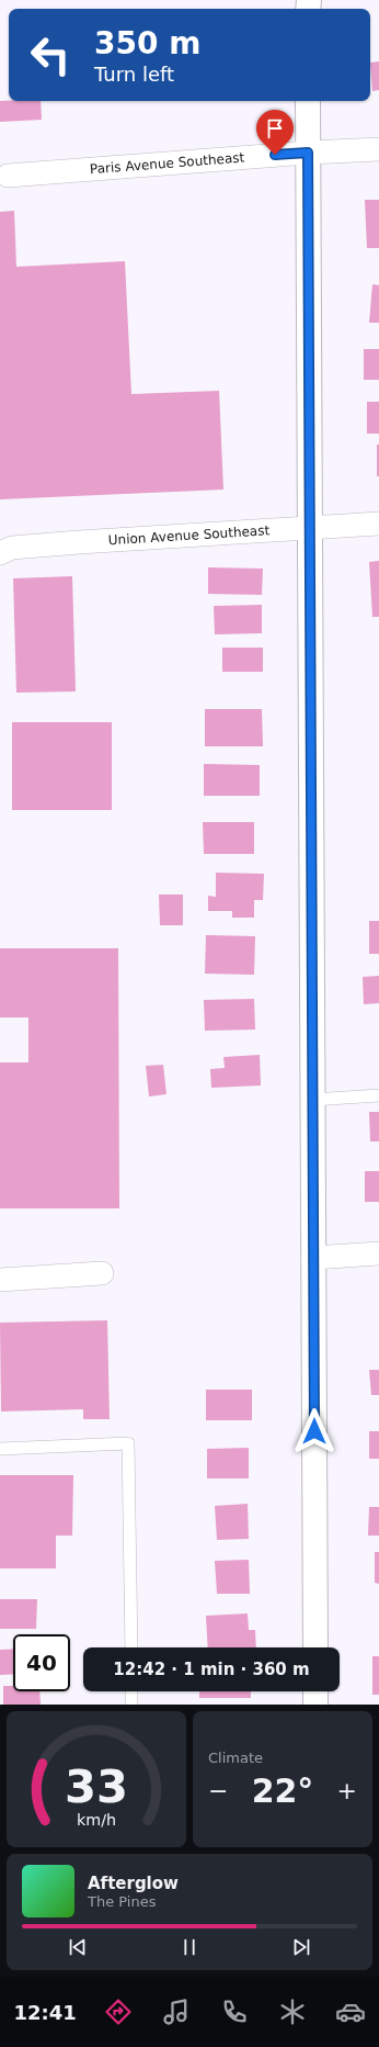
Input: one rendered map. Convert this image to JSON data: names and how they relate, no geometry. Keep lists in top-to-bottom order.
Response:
{
  "streets": {
    "street": ["Paris Avenue Southeast", "Union Avenue Southeast"]
  },
  "page": {
    "turn": ["350 m", "Turn left"],
    "limit": "40",
    "trip": "12:42 · 1 min · 360 m",
    "tile": "Climate",
    "heat": ["−", "22°", "+"],
    "song": ["Afterglow", "The Pines"],
    "tabs": "12:41",
    "gauge": ["33", "km/h"]
  }
}
